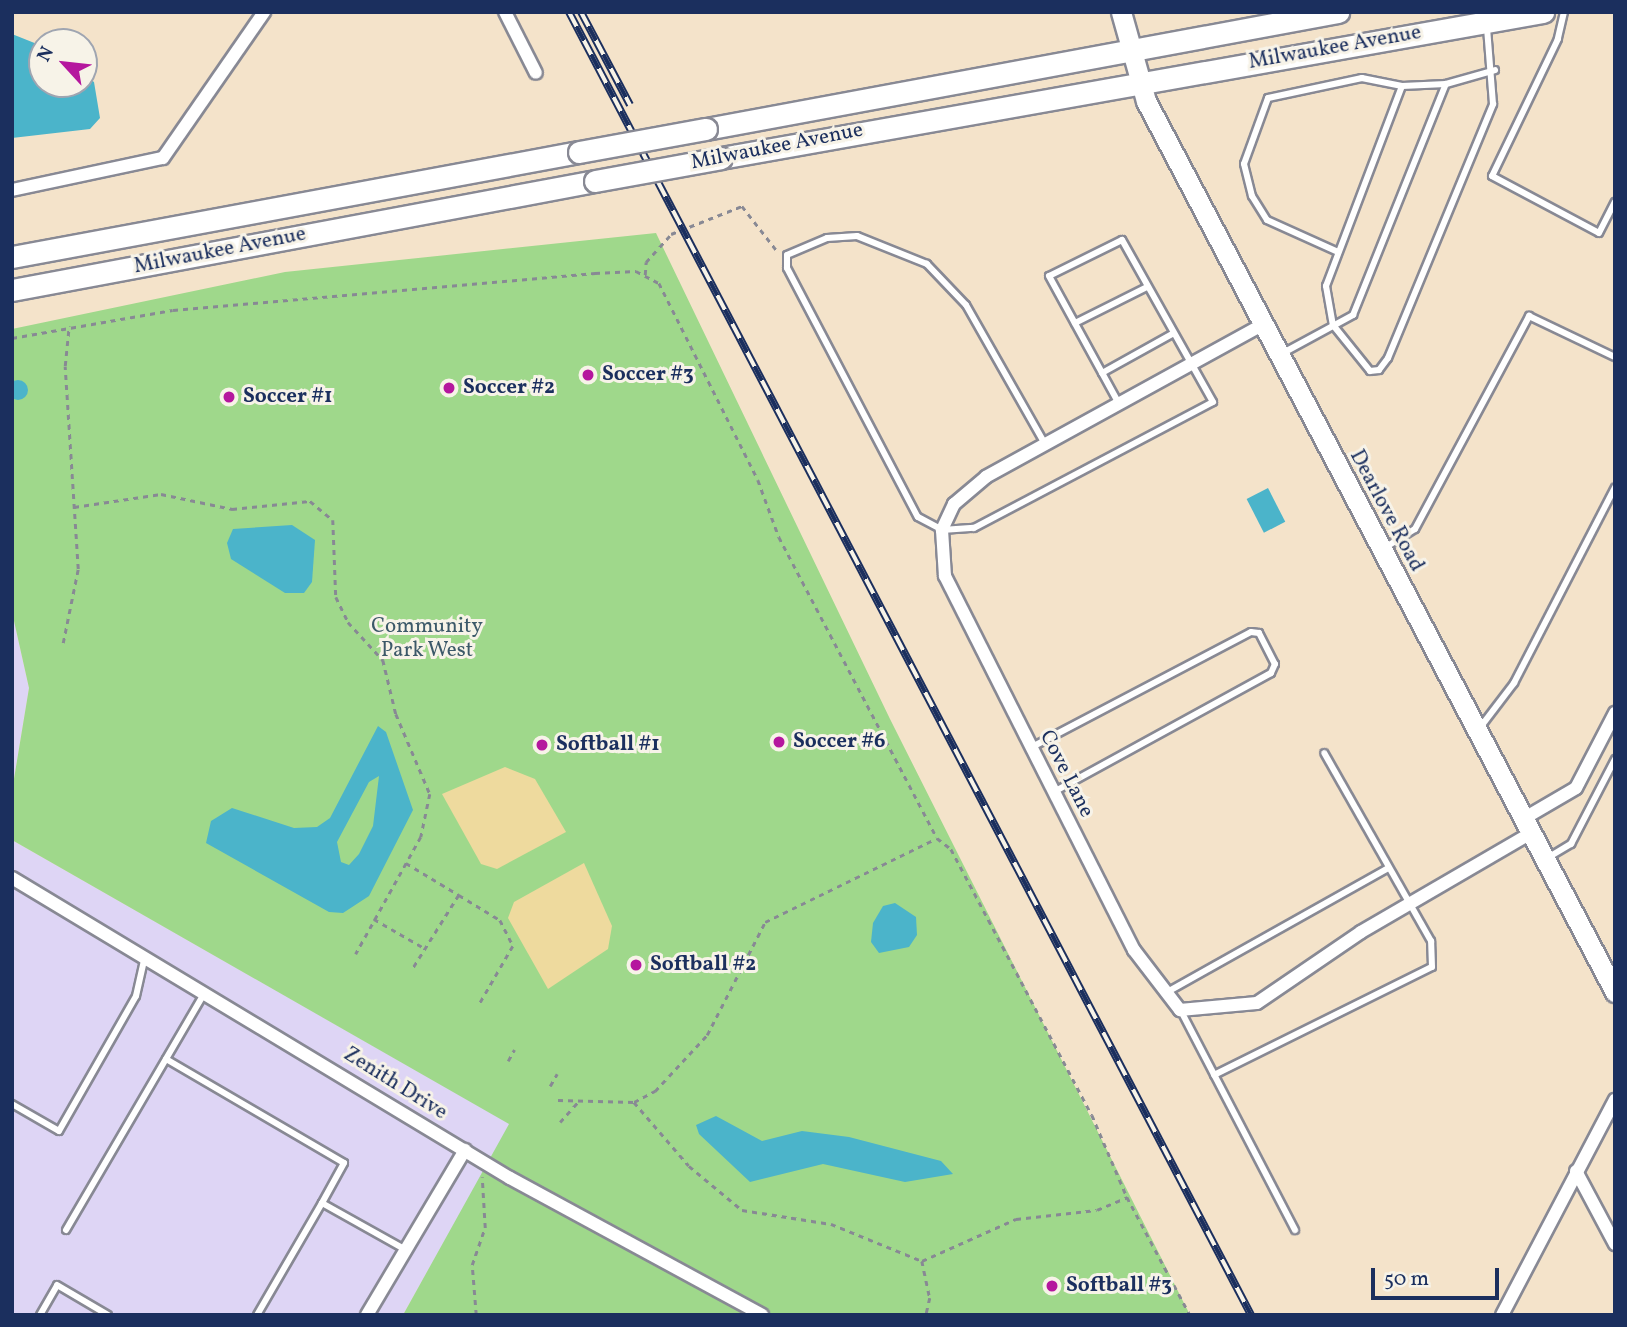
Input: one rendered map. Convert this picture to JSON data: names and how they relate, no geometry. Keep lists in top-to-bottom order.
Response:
{
  "streets": {
    "main road": ["Milwaukee Avenue", "Dearlove Road"],
    "street": ["Cove Lane", "Zenith Drive"]
  },
  "crossings": [
    ["Milwaukee Avenue", "Dearlove Road"]
  ],
  "parks": ["Community Park West"],
  "places": [
    "Soccer #3",
    "Soccer #2",
    "Soccer #1",
    "Soccer #6",
    "Softball #1",
    "Softball #2",
    "Softball #3"
  ],
  "scale_bar": "50 m",
  "north": "top left"
}
